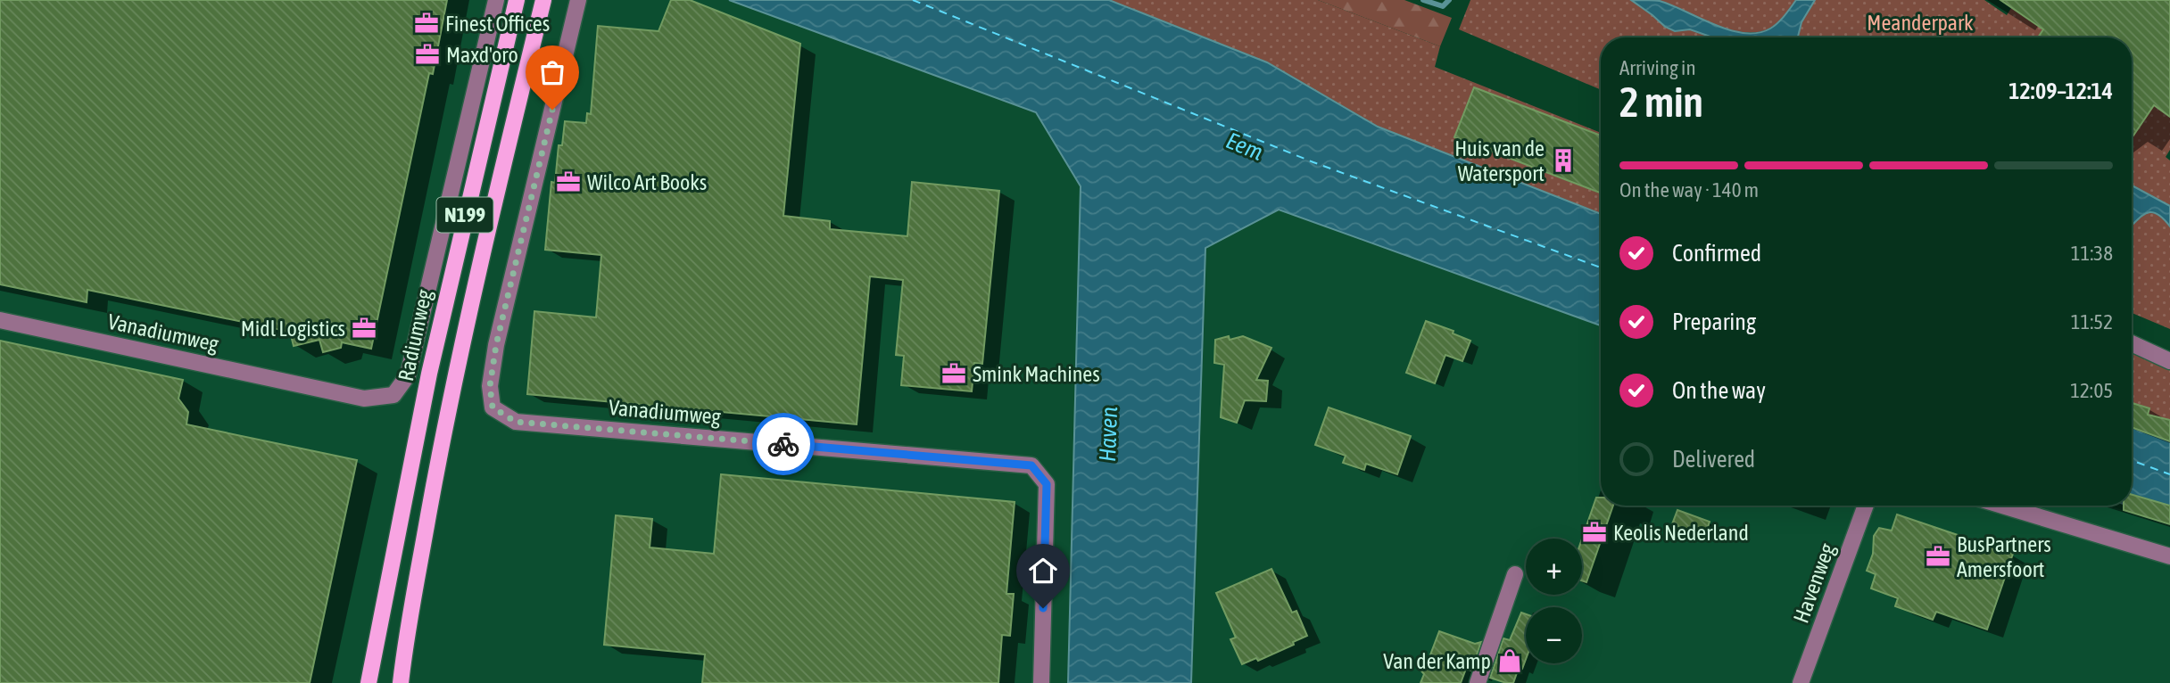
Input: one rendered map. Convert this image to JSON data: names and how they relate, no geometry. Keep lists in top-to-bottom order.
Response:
{
  "streets": {
    "main road": ["N199", "Radiumweg"],
    "street": ["Vanadiumweg", "Havenweg"]
  },
  "water": ["Eem", "Haven"],
  "parks": ["Meanderpark"],
  "places": {
    "office": [
      "Finest Offices",
      "Maxd'oro",
      "Wilco Art Books",
      "Midl Logistics",
      "Smink Machines",
      "Keolis Nederland",
      "BusPartners Amersfoort"
    ],
    "building": ["Huis van de Watersport"],
    "shop": ["Van der Kamp"]
  },
  "page": {
    "heading": ["2 min", "Arriving in", "12:09–12:14"],
    "bar": "On the way · 140 m",
    "list": [
      ["Confirmed", "11:38"],
      ["Preparing", "11:52"],
      ["On the way", "12:05"],
      "Delivered"
    ],
    "map_buttons": ["+", "−"]
  }
}
